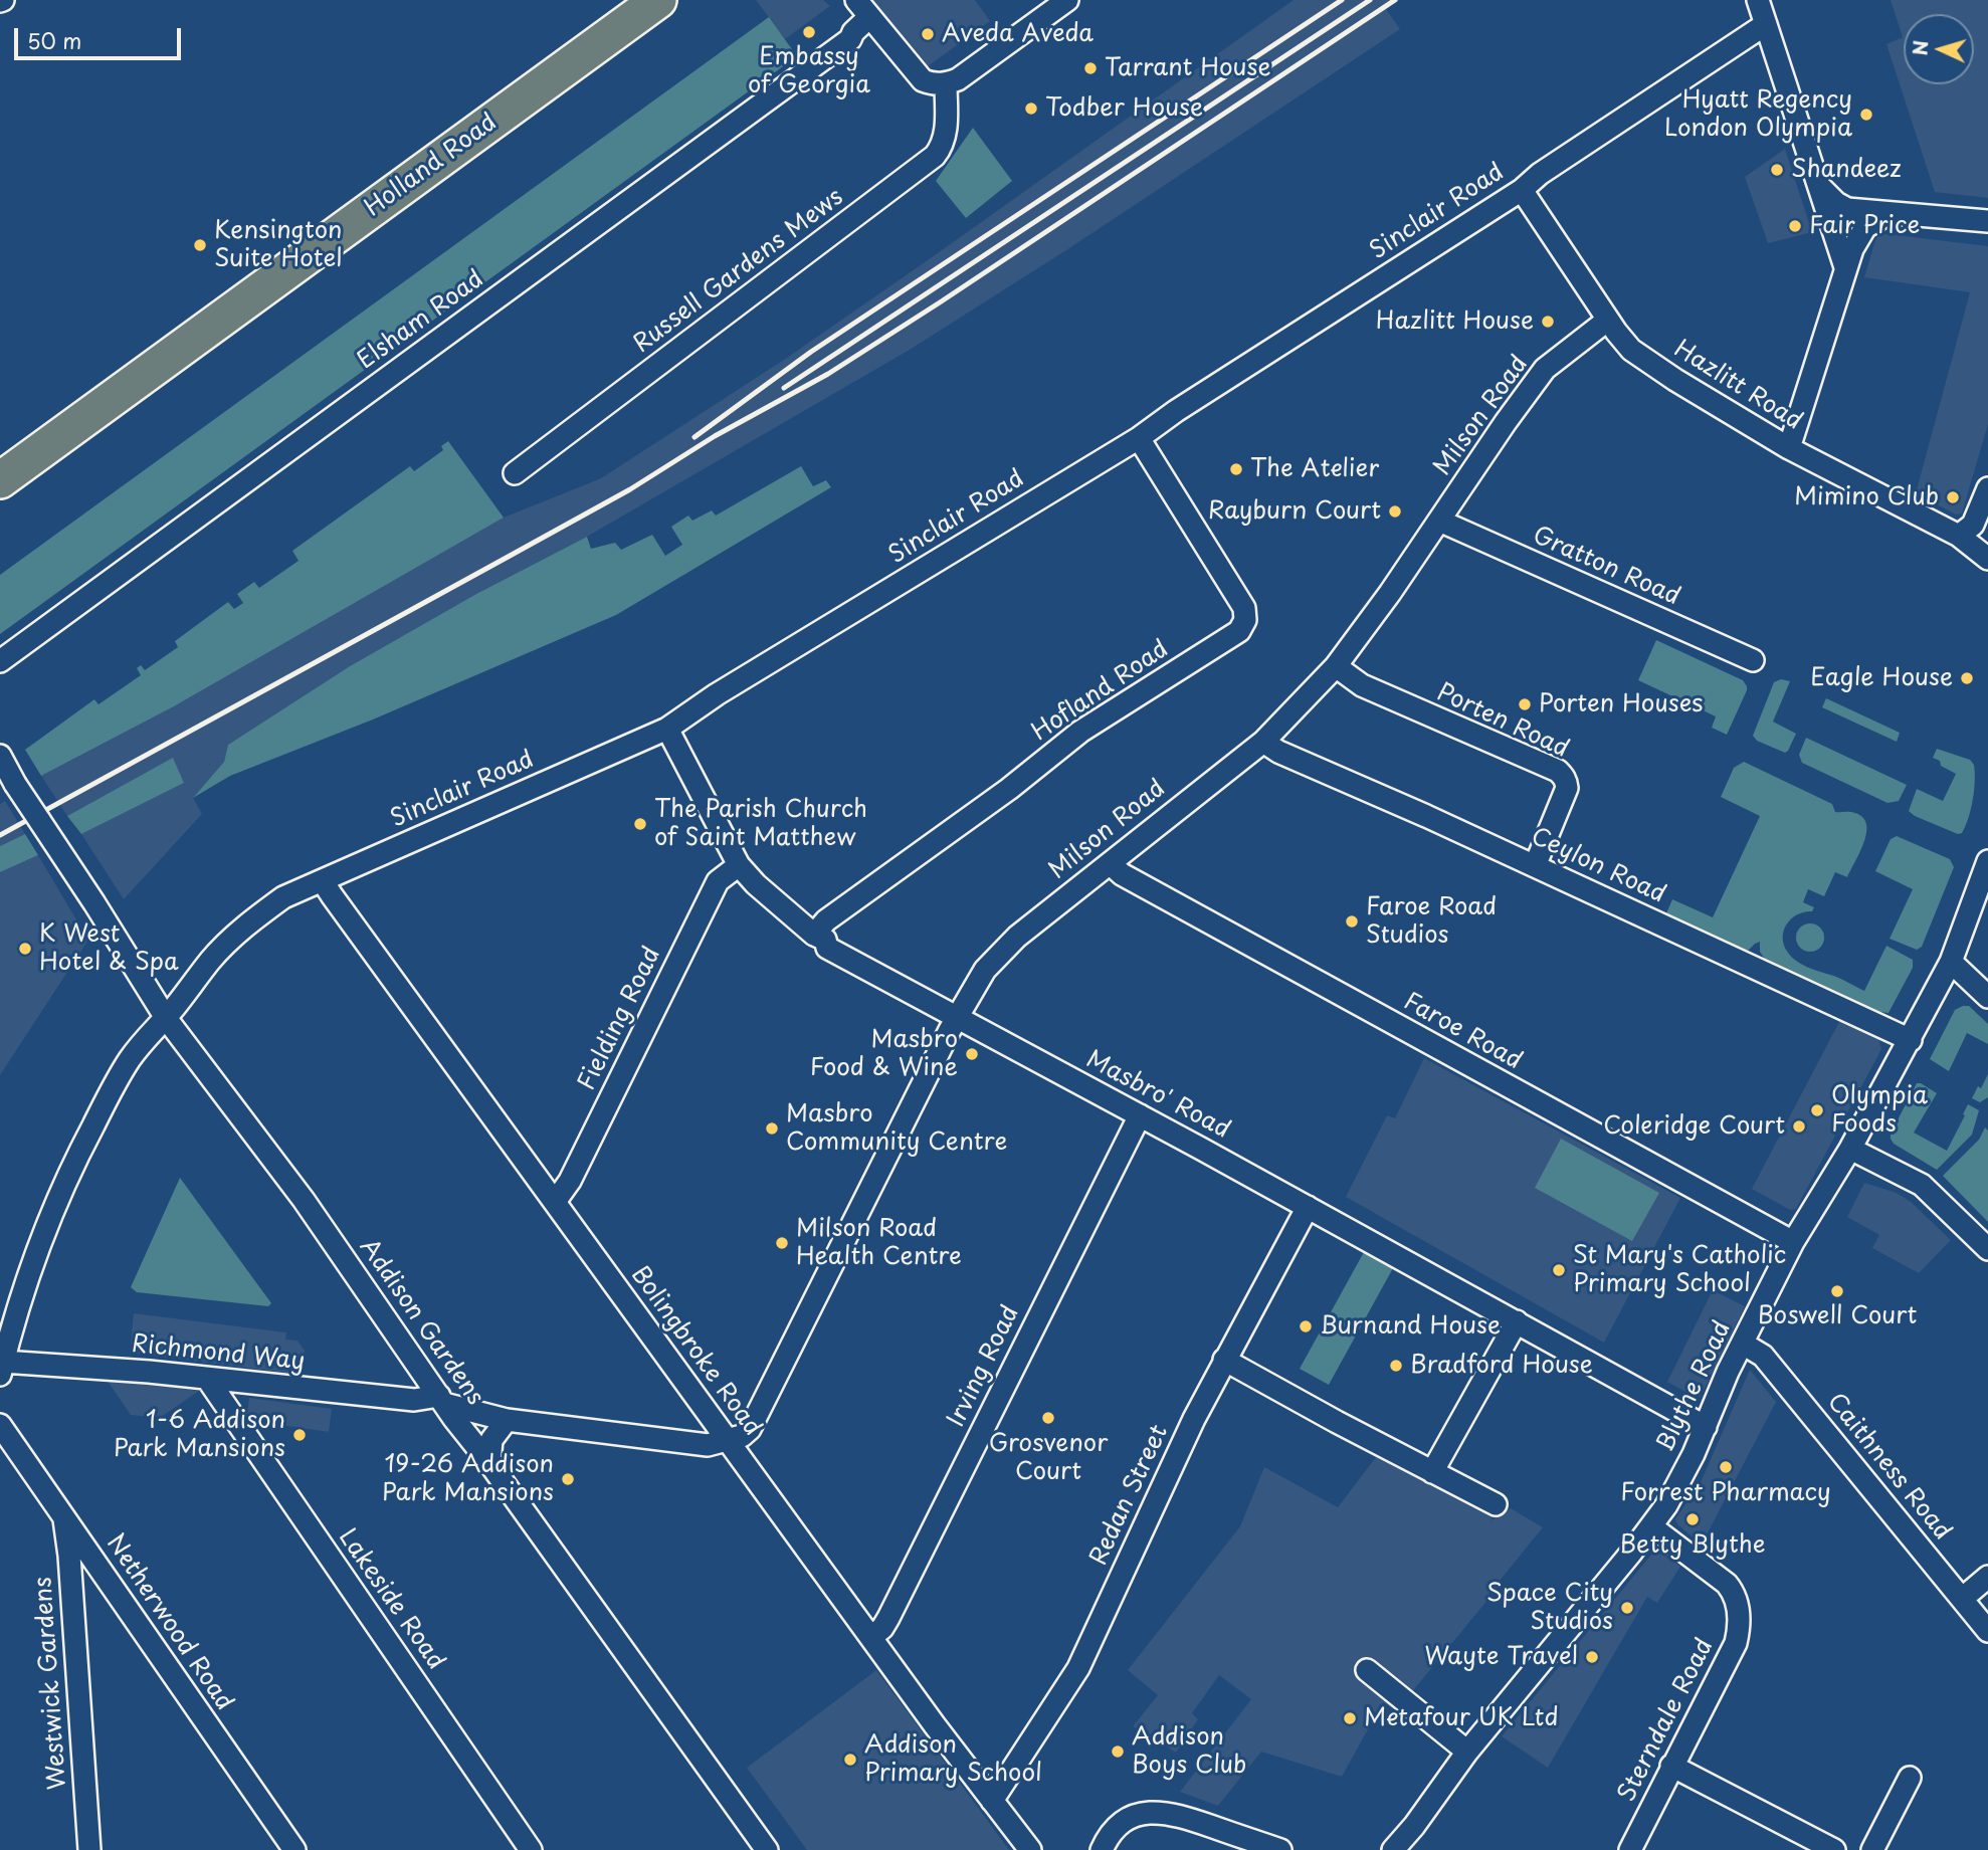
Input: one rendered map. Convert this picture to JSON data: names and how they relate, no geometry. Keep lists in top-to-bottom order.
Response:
{
  "streets": {
    "highway": ["Holland Road"],
    "street": [
      "Sinclair Road",
      "Russell Gardens Mews",
      "Elsham Road",
      "Hazlitt Road",
      "Milson Road",
      "Gratton Road",
      "Hofland Road",
      "Porten Road",
      "Ceylon Road",
      "Fielding Road",
      "Faroe Road",
      "Masbro' Road",
      "Addison Gardens",
      "Bolingbroke Road",
      "Richmond Way",
      "Irving Road",
      "Blythe Road",
      "Caithness Road",
      "Redan Street",
      "Lakeside Road",
      "Netherwood Road",
      "Westwick Gardens",
      "Sterndale Road"
    ]
  },
  "crossings": [
    ["Sinclair Road", "Hazlitt Road"],
    ["Sinclair Road", "Hofland Road"],
    ["Sinclair Road", "Masbro' Road"],
    ["Sinclair Road", "Addison Gardens"],
    ["Sinclair Road", "Bolingbroke Road"],
    ["Sinclair Road", "Richmond Way"],
    ["Hazlitt Road", "Milson Road"],
    ["Milson Road", "Gratton Road"],
    ["Milson Road", "Porten Road"],
    ["Milson Road", "Ceylon Road"],
    ["Milson Road", "Faroe Road"],
    ["Milson Road", "Masbro' Road"],
    ["Milson Road", "Bolingbroke Road"],
    ["Milson Road", "Richmond Way"],
    ["Hofland Road", "Masbro' Road"],
    ["Porten Road", "Ceylon Road"],
    ["Ceylon Road", "Blythe Road"],
    ["Fielding Road", "Masbro' Road"],
    ["Fielding Road", "Bolingbroke Road"],
    ["Faroe Road", "Blythe Road"],
    ["Masbro' Road", "Irving Road"],
    ["Masbro' Road", "Blythe Road"],
    ["Masbro' Road", "Redan Street"],
    ["Addison Gardens", "Richmond Way"],
    ["Bolingbroke Road", "Richmond Way"],
    ["Bolingbroke Road", "Irving Road"],
    ["Bolingbroke Road", "Redan Street"],
    ["Richmond Way", "Lakeside Road"],
    ["Blythe Road", "Caithness Road"],
    ["Blythe Road", "Sterndale Road"],
    ["Netherwood Road", "Westwick Gardens"]
  ],
  "places": [
    "Embassy of Georgia",
    "Aveda Aveda",
    "Tarrant House",
    "Todber House",
    "Hyatt Regency London Olympia",
    "Shandeez",
    "Fair Price",
    "Kensington Suite Hotel",
    "Hazlitt House",
    "The Atelier",
    "Mimino Club",
    "Rayburn Court",
    "Eagle House",
    "Porten Houses",
    "The Parish Church of Saint Matthew",
    "Faroe Road Studios",
    "K West Hotel & Spa",
    "Masbro Food & Wine",
    "Olympia Foods",
    "Coleridge Court",
    "Masbro Community Centre",
    "Milson Road Health Centre",
    "St Mary's Catholic Primary School",
    "Boswell Court",
    "Burnand House",
    "Bradford House",
    "Grosvenor Court",
    "1-6 Addison Park Mansions",
    "Forrest Pharmacy",
    "19-26 Addison Park Mansions",
    "Betty Blythe",
    "Space City Studios",
    "Wayte Travel",
    "Metafour UK Ltd",
    "Addison Boys Club",
    "Addison Primary School"
  ],
  "scale_bar": "50 m",
  "north": "left"
}
